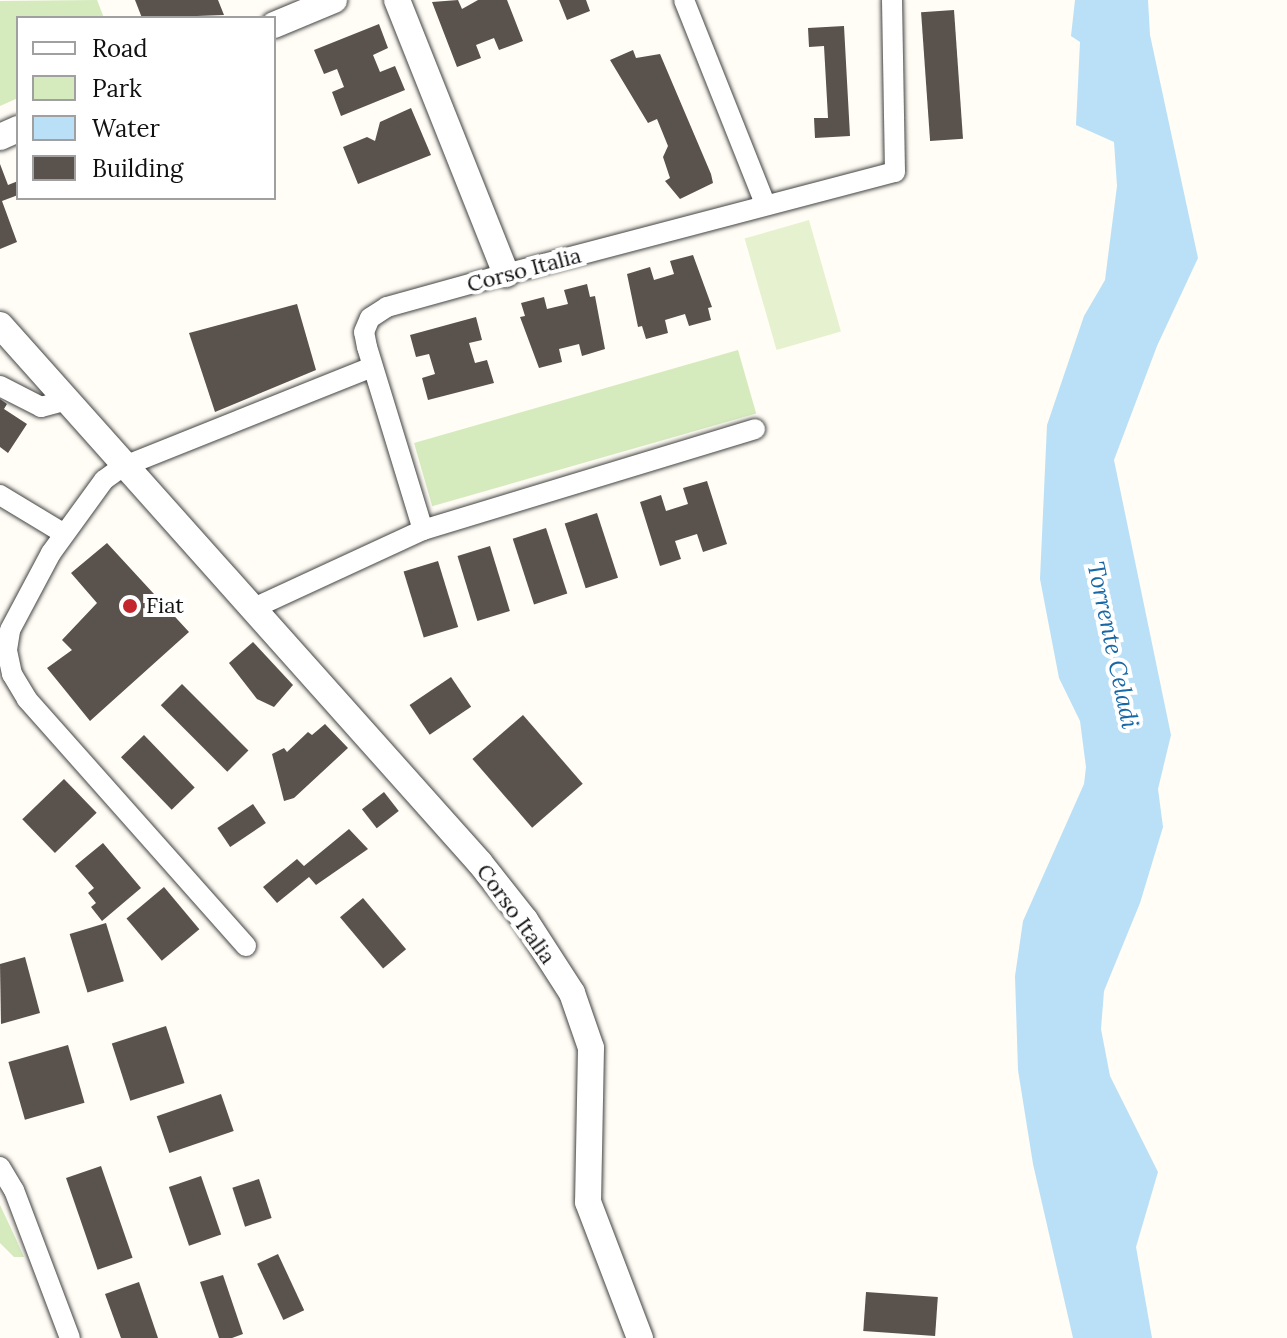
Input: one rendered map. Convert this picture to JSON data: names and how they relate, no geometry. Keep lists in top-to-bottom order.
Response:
{
  "streets": {
    "street": ["Corso Italia"]
  },
  "water": ["Torrente Celadi"],
  "places": ["Fiat"],
  "legend": [
    "Road",
    "Park",
    "Water",
    "Building"
  ]
}
